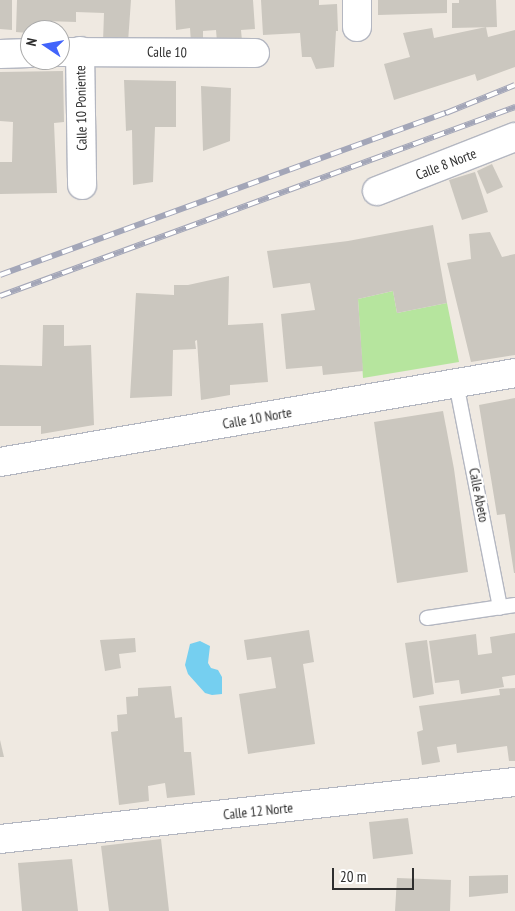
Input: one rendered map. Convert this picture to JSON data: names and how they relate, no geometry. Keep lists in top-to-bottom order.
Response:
{
  "streets": {
    "street": [
      "Calle 10",
      "Calle 10 Poniente",
      "Calle 8 Norte",
      "Calle 10 Norte",
      "Calle 12 Norte"
    ],
    "lane": ["Calle Abeto"]
  },
  "crossings": [
    ["Calle 10", "Calle 10 Poniente"],
    ["Calle 10 Norte", "Calle Abeto"]
  ],
  "scale_bar": "20 m",
  "north": "left"
}
